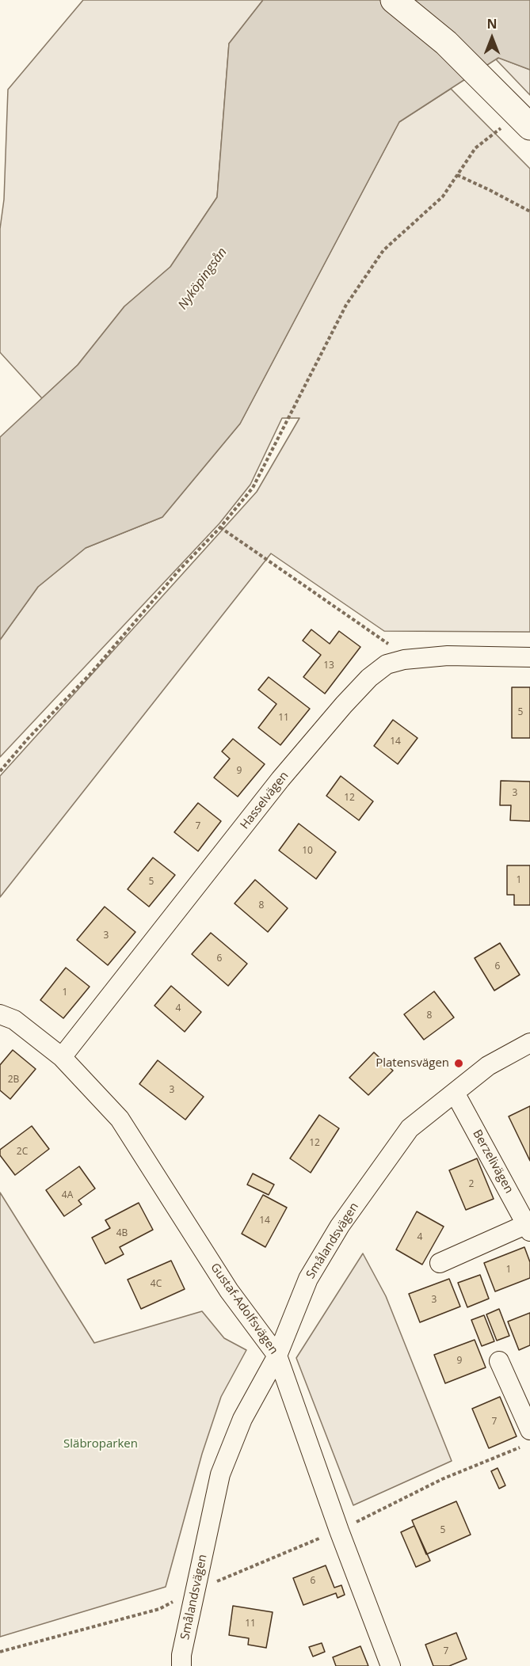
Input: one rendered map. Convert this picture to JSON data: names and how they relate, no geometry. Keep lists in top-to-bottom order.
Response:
{
  "streets": {
    "street": [
      "Hasselvägen",
      "Berzelivägen",
      "Smålandsvägen",
      "Gustaf-Adolfsvägen"
    ]
  },
  "crossings": [
    ["Hasselvägen", "Gustaf-Adolfsvägen"],
    ["Berzelivägen", "Smålandsvägen"],
    ["Smålandsvägen", "Gustaf-Adolfsvägen"]
  ],
  "water": ["Nyköpingsån"],
  "parks": ["Släbroparken"],
  "places": ["Platensvägen"],
  "house_numbers": [
    "13",
    "5",
    "11",
    "14",
    "9",
    "3",
    "12",
    "7",
    "10",
    "1",
    "5",
    "8",
    "3",
    "6",
    "6",
    "1",
    "4",
    "8",
    "2B",
    "3",
    "12",
    "2C",
    "2",
    "4A",
    "14",
    "4B",
    "4",
    "1",
    "4C",
    "3",
    "9",
    "7",
    "5",
    "6",
    "11",
    "7"
  ],
  "north": "top"
}
